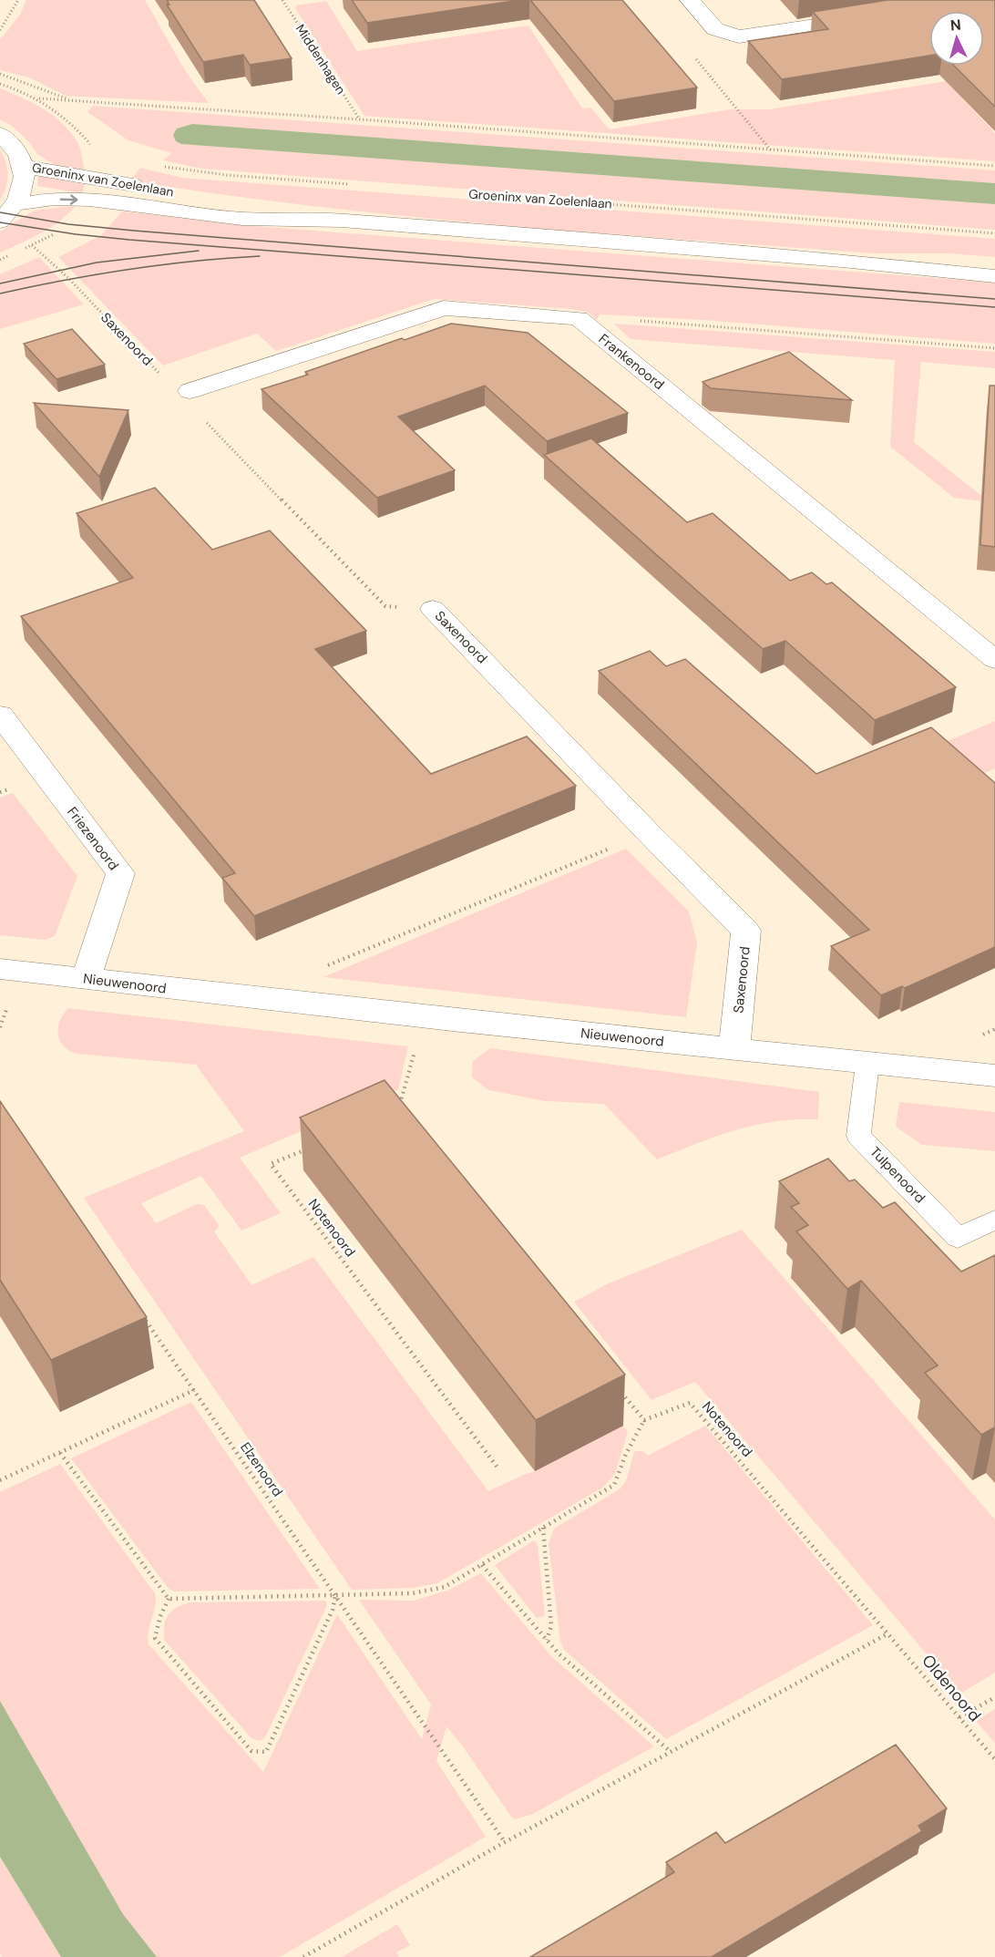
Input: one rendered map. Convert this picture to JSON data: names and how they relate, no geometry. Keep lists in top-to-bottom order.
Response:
{
  "streets": {
    "street": [
      "Groeninx van Zoelenlaan",
      "Saxenoord",
      "Frankenoord",
      "Friezenoord",
      "Nieuwenoord"
    ],
    "lane": ["Tulpenoord"],
    "path": [
      "Middenhagen",
      "Notenoord",
      "Elzenoord",
      "Oldenoord"
    ]
  },
  "crossings": [
    ["Saxenoord", "Nieuwenoord"],
    ["Friezenoord", "Nieuwenoord"],
    ["Nieuwenoord", "Tulpenoord"],
    ["Notenoord", "Oldenoord"]
  ],
  "north": "top"
}
